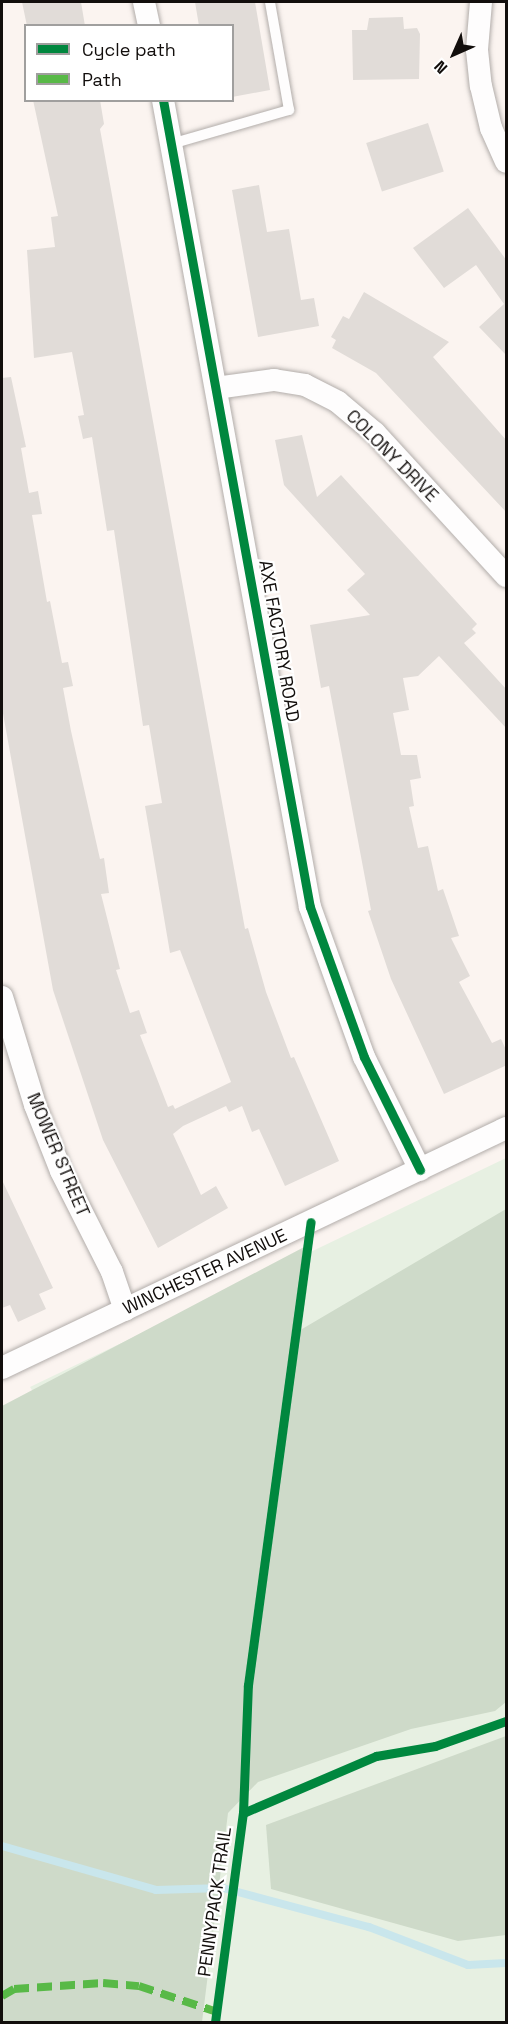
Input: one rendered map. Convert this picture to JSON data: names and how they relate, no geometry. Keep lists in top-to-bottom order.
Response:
{
  "streets": {
    "street": [
      "COLONY DRIVE",
      "AXE FACTORY ROAD",
      "MOWER STREET",
      "WINCHESTER AVENUE"
    ],
    "cycle path": ["PENNYPACK TRAIL"]
  },
  "crossings": [
    ["COLONY DRIVE", "AXE FACTORY ROAD"],
    ["AXE FACTORY ROAD", "WINCHESTER AVENUE"],
    ["MOWER STREET", "WINCHESTER AVENUE"]
  ],
  "legend": ["Cycle path", "Path"],
  "north": "bottom left"
}
